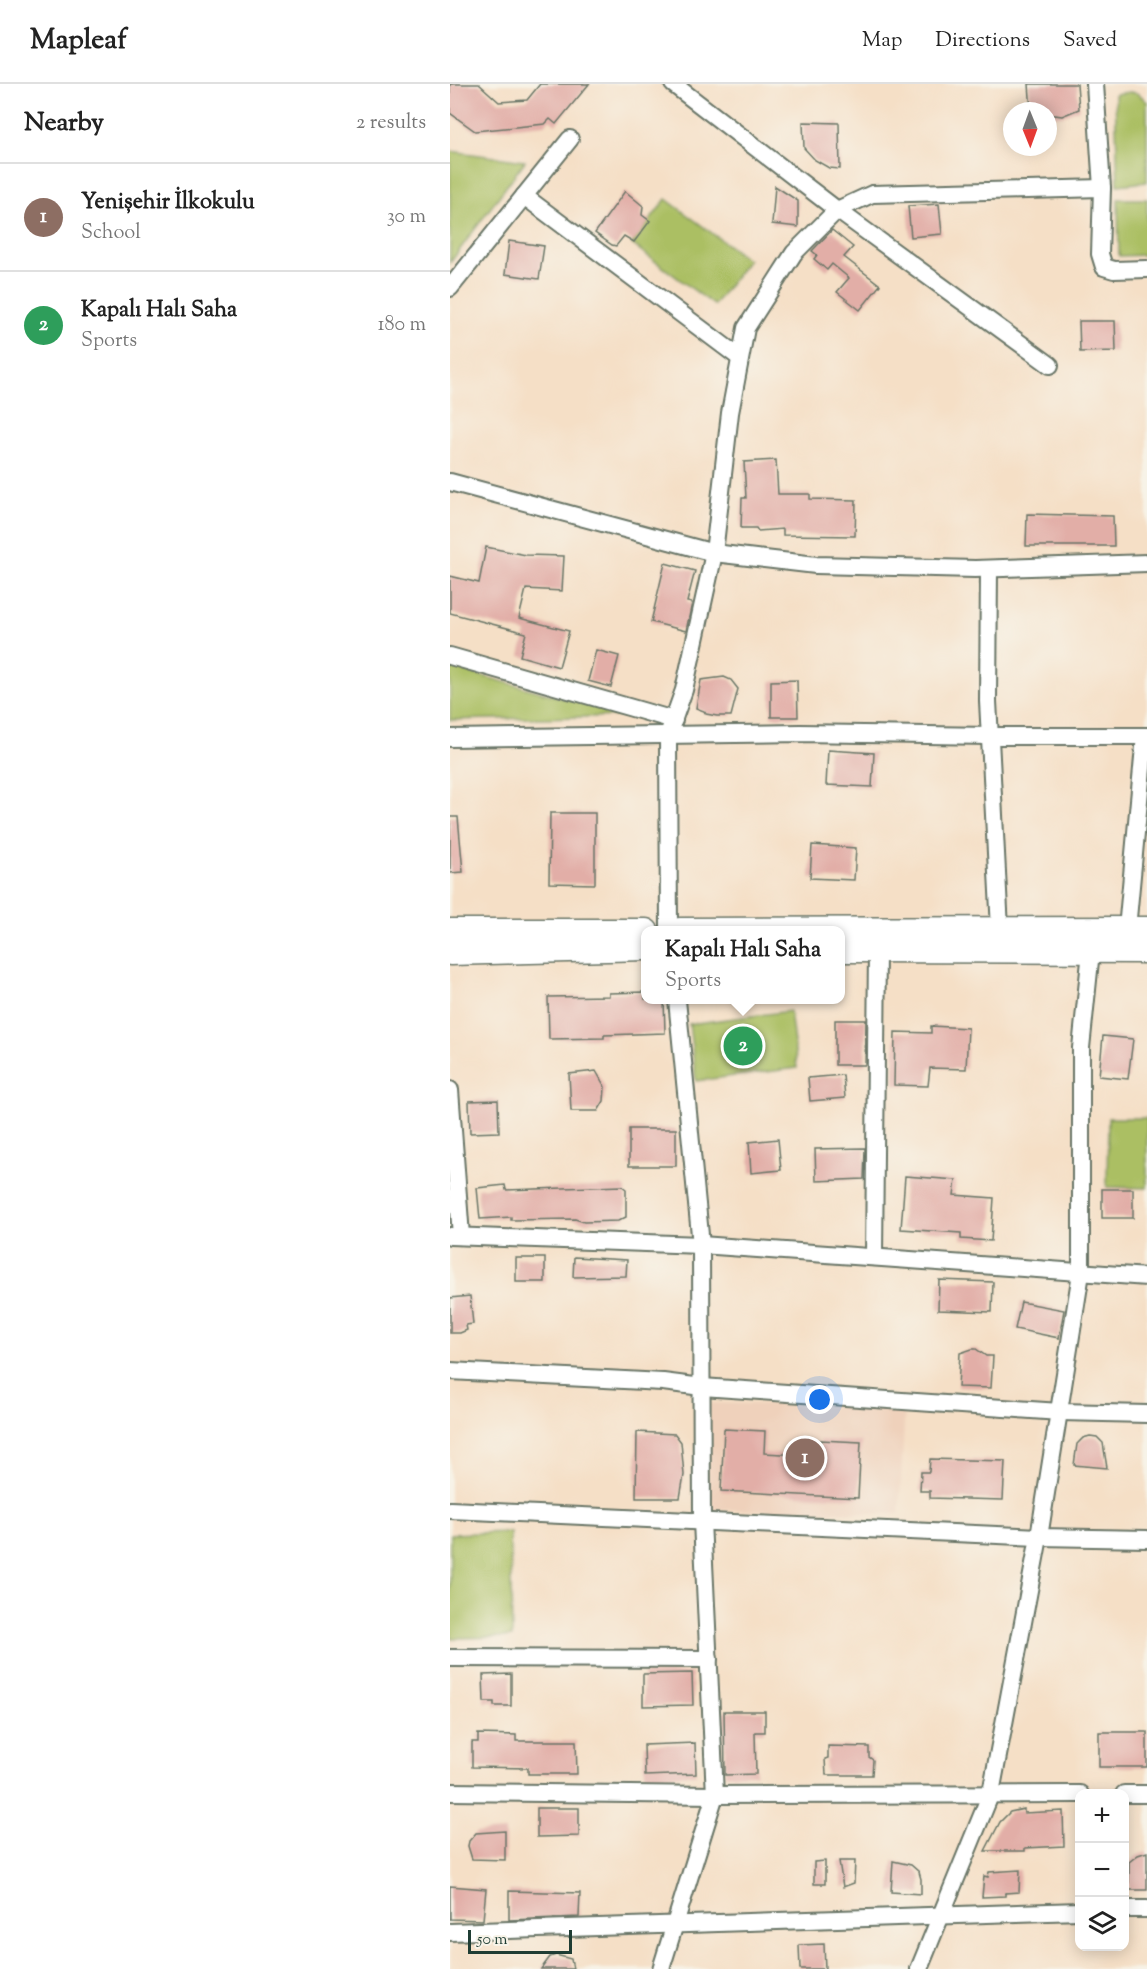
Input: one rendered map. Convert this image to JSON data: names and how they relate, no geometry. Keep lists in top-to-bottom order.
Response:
{
  "scale_bar": "50 m",
  "north": "bottom",
  "page": {
    "header": "Mapleaf",
    "nav": ["Map", "Directions", "Saved"],
    "heading": ["Nearby", "2 results"],
    "list": [
      {
        "mark": "1",
        "name": "Yenişehir İlkokulu",
        "note": "School",
        "value": "30 m"
      },
      {
        "mark": "2",
        "name": "Kapalı Halı Saha",
        "note": "Sports",
        "value": "180 m"
      }
    ],
    "popup": ["Kapalı Halı Saha", "Sports"],
    "pins": ["2", "1"],
    "map_buttons": ["+", "−"],
    "scale": "50 m"
  }
}
